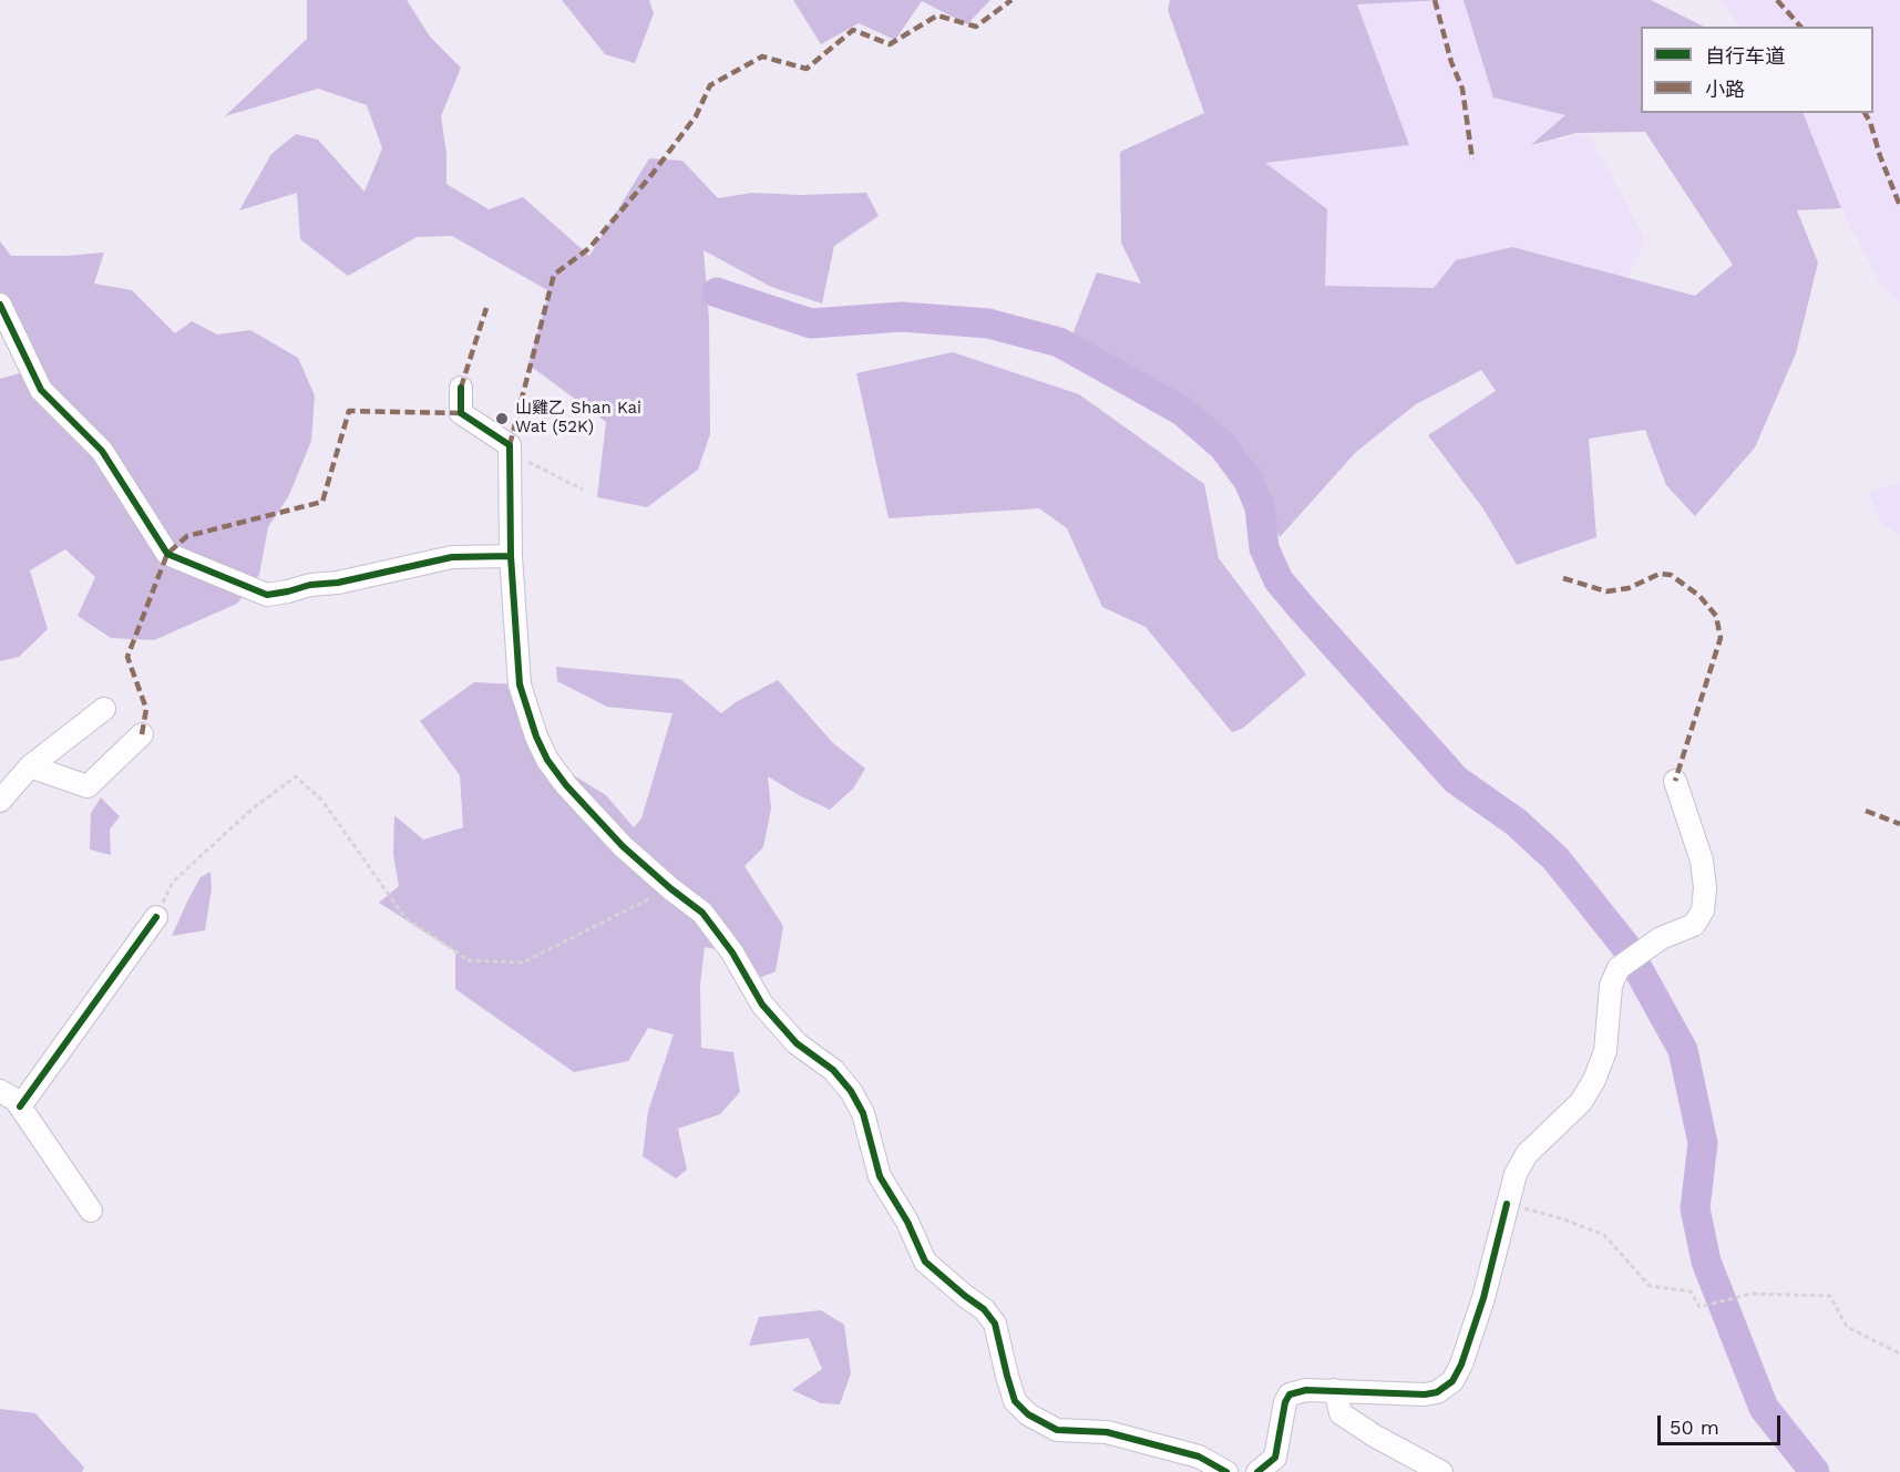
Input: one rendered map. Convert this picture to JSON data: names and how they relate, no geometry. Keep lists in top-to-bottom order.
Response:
{
  "places": ["山雞乙 Shan Kai Wat (52K)"],
  "legend": ["自行车道", "小路"],
  "scale_bar": "50 m"
}
